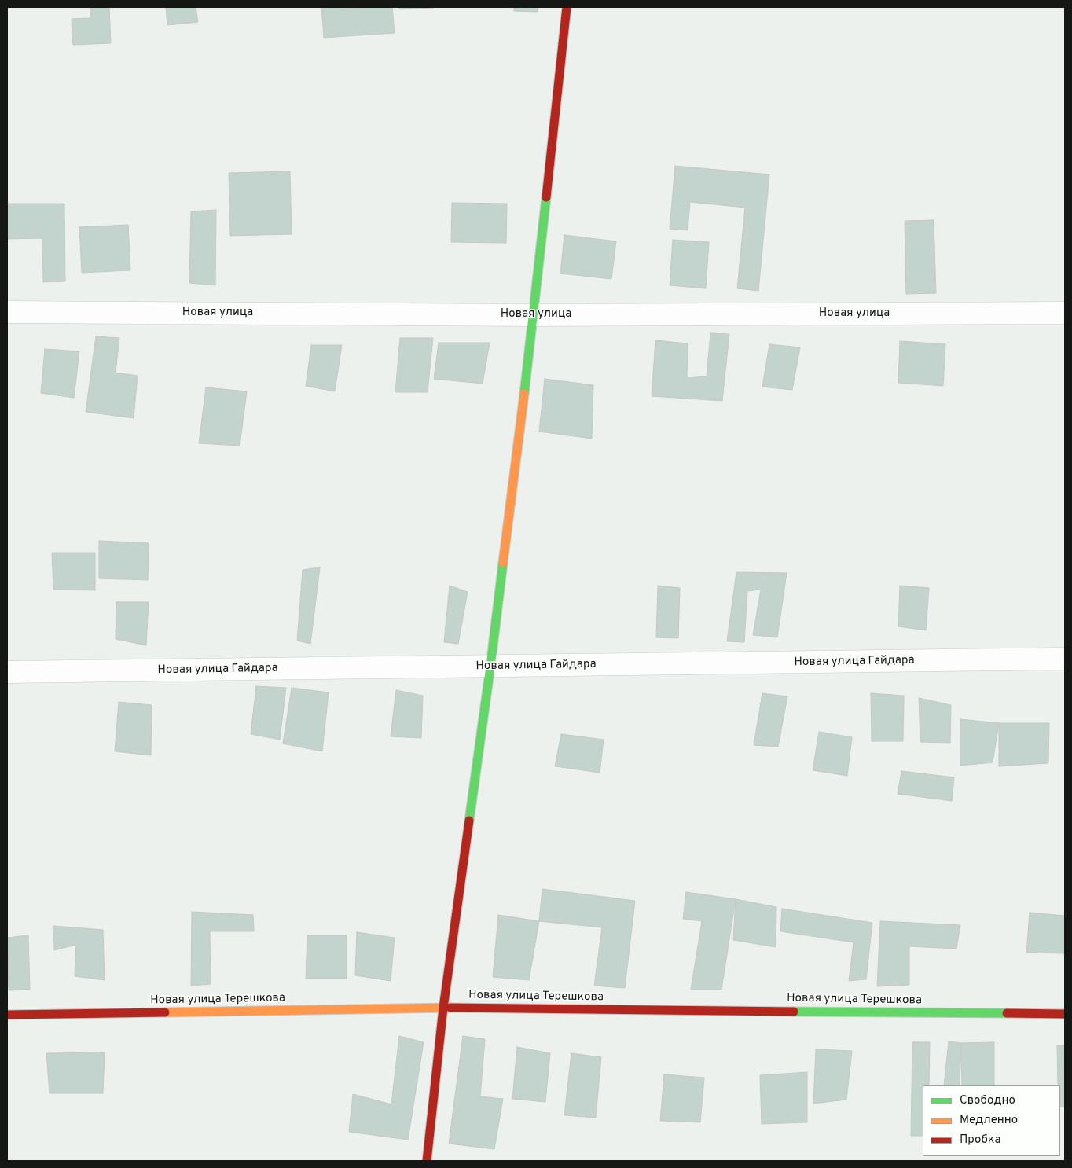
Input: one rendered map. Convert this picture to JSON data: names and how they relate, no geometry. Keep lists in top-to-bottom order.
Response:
{
  "streets": {
    "street": ["Новая улица", "Новая улица Гайдара", "Новая улица Терешкова"]
  },
  "legend": ["Свободно", "Медленно", "Пробка"]
}
